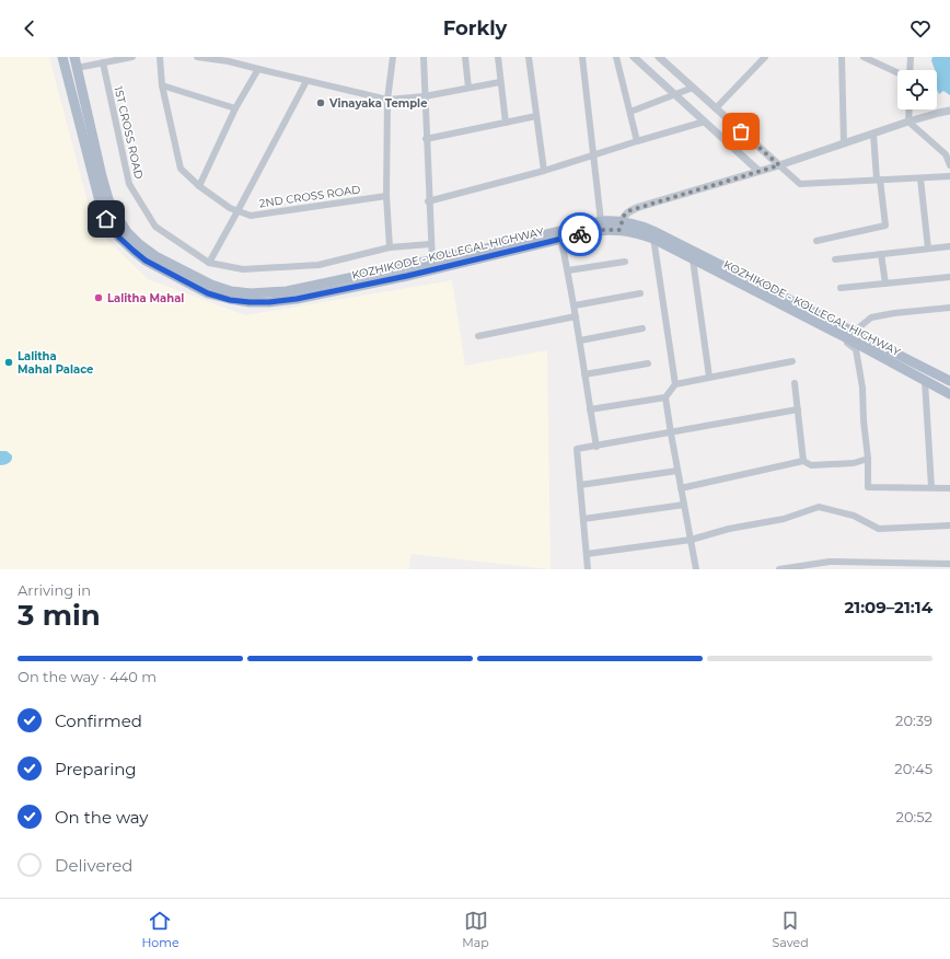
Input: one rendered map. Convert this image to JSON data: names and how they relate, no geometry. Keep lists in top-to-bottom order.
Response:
{
  "streets": {
    "main road": ["KOZHIKODE - KOLLEGAL HIGHWAY"],
    "street": ["1ST CROSS ROAD", "2ND CROSS ROAD"]
  },
  "places": ["Vinayaka Temple", "Lalitha Mahal", "Lalitha Mahal Palace"],
  "page": {
    "header": "Forkly",
    "heading": ["3 min", "Arriving in", "21:09–21:14"],
    "bar": "On the way · 440 m",
    "list": [
      ["Confirmed", "20:39"],
      ["Preparing", "20:45"],
      ["On the way", "20:52"],
      "Delivered"
    ],
    "tabs": ["Home", "Map", "Saved"]
  }
}
